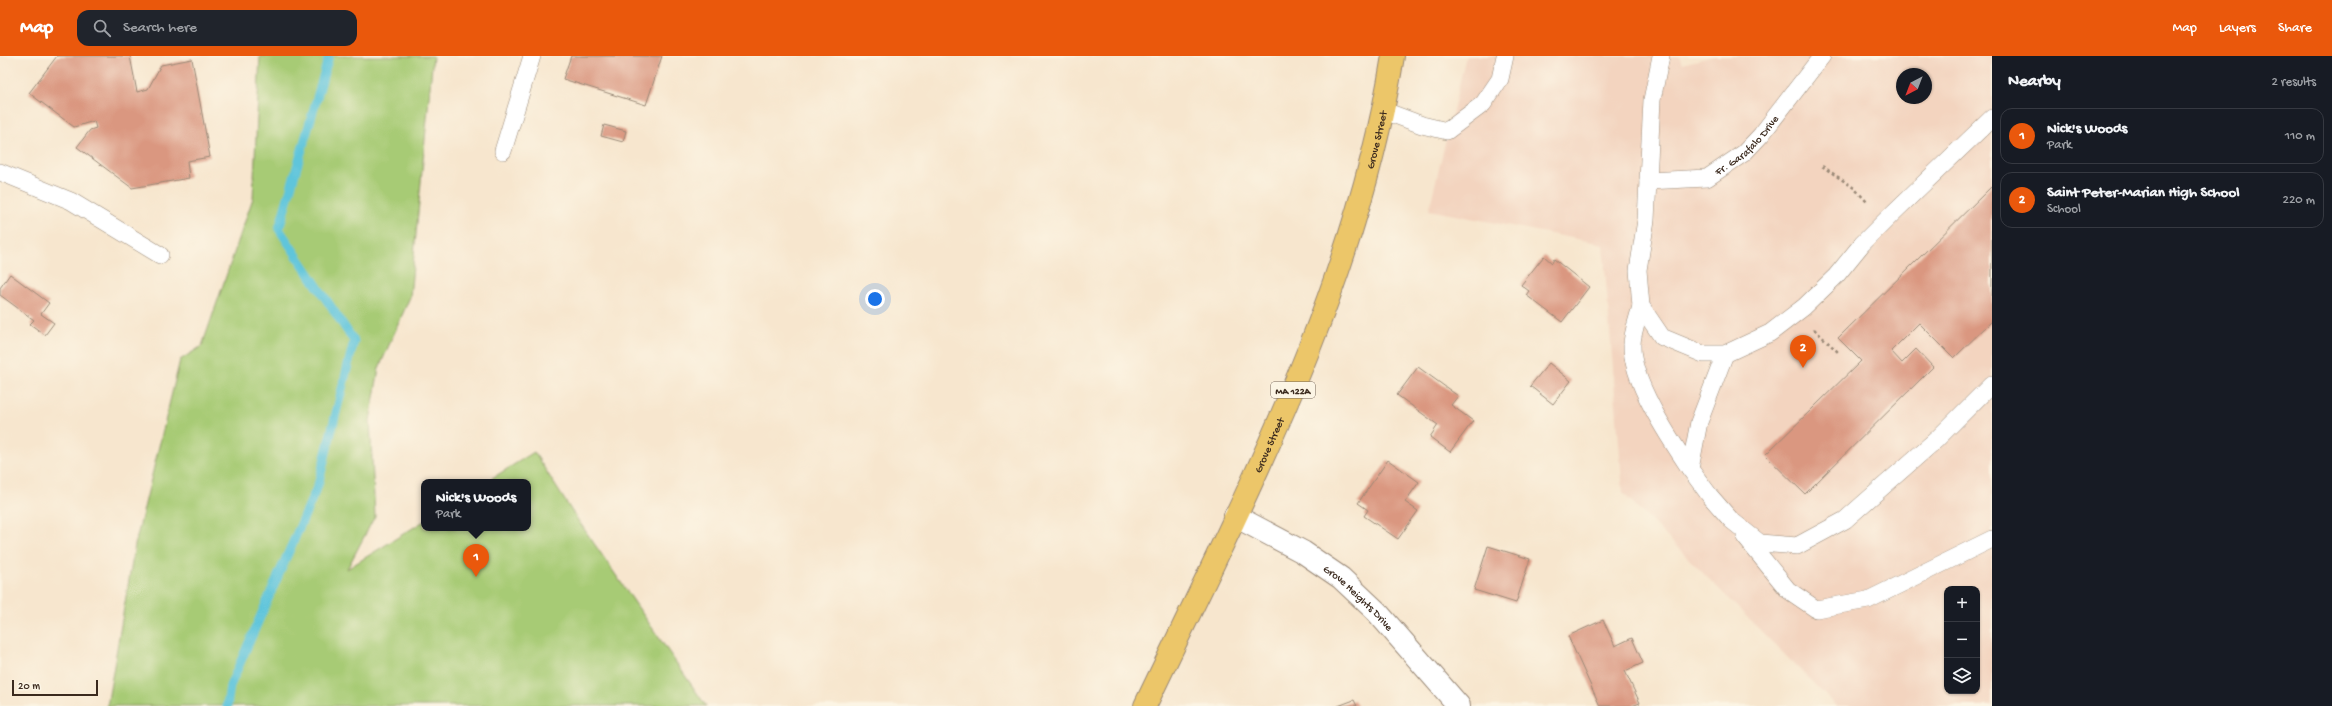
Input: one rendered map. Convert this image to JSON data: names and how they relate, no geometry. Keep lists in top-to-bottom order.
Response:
{
  "streets": {
    "main road": ["Grove Street", "MA 122A"],
    "street": ["Grove Heights Drive"],
    "lane": ["Fr. Garafalo Drive"]
  },
  "crossings": [
    ["Grove Street", "Grove Heights Drive"]
  ],
  "scale_bar": "20 m",
  "north": "bottom left",
  "page": {
    "header": "Map",
    "search": "Search here",
    "nav": ["Map", "Layers", "Share"],
    "heading": ["Nearby", "2 results"],
    "list": [
      {
        "mark": "1",
        "name": "Nick's Woods",
        "note": "Park",
        "value": "110 m"
      },
      {
        "mark": "2",
        "name": "Saint Peter-Marian High School",
        "note": "School",
        "value": "220 m"
      }
    ],
    "pins": ["2", "1"],
    "popup": ["Nick's Woods", "Park"],
    "map_buttons": ["+", "−"],
    "scale": "20 m"
  }
}
